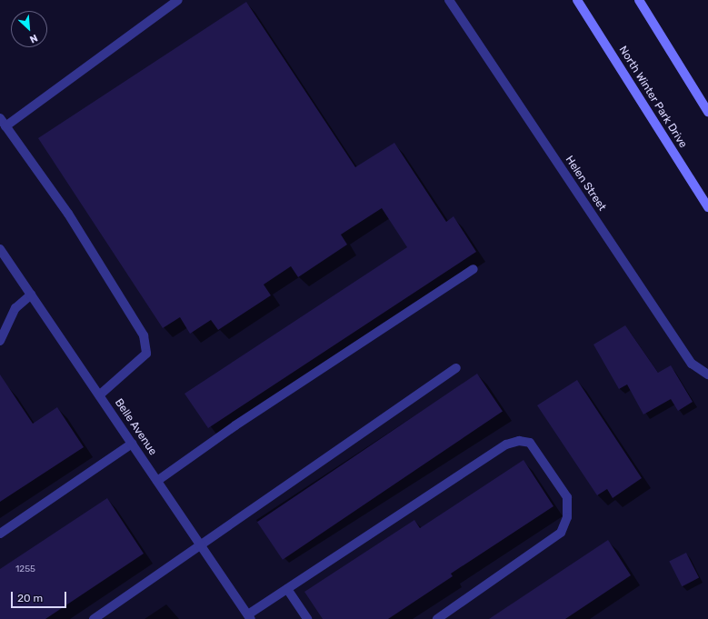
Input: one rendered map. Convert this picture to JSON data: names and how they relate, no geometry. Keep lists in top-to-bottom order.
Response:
{
  "streets": {
    "street": ["North Winter Park Drive", "Helen Street", "Belle Avenue"]
  },
  "house_numbers": ["1255"],
  "scale_bar": "20 m",
  "north": "bottom right"
}
